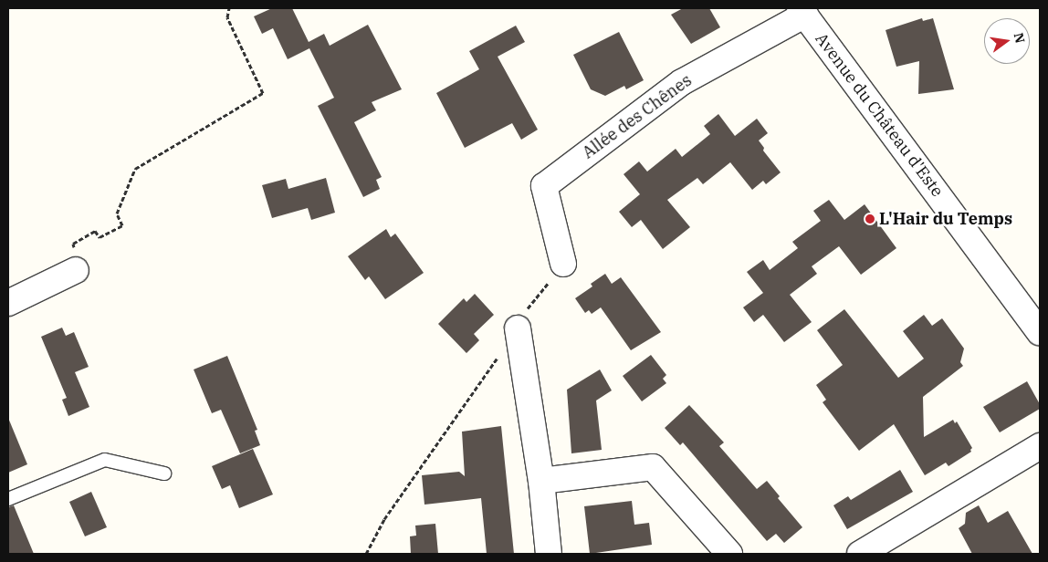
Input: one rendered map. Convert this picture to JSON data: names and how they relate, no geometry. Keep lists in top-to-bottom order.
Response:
{
  "streets": {
    "street": ["Avenue du Château d'Este", "Allée des Chênes"]
  },
  "crossings": [
    ["Avenue du Château d'Este", "Allée des Chênes"]
  ],
  "places": ["L'Hair du Temps"],
  "north": "right"
}
